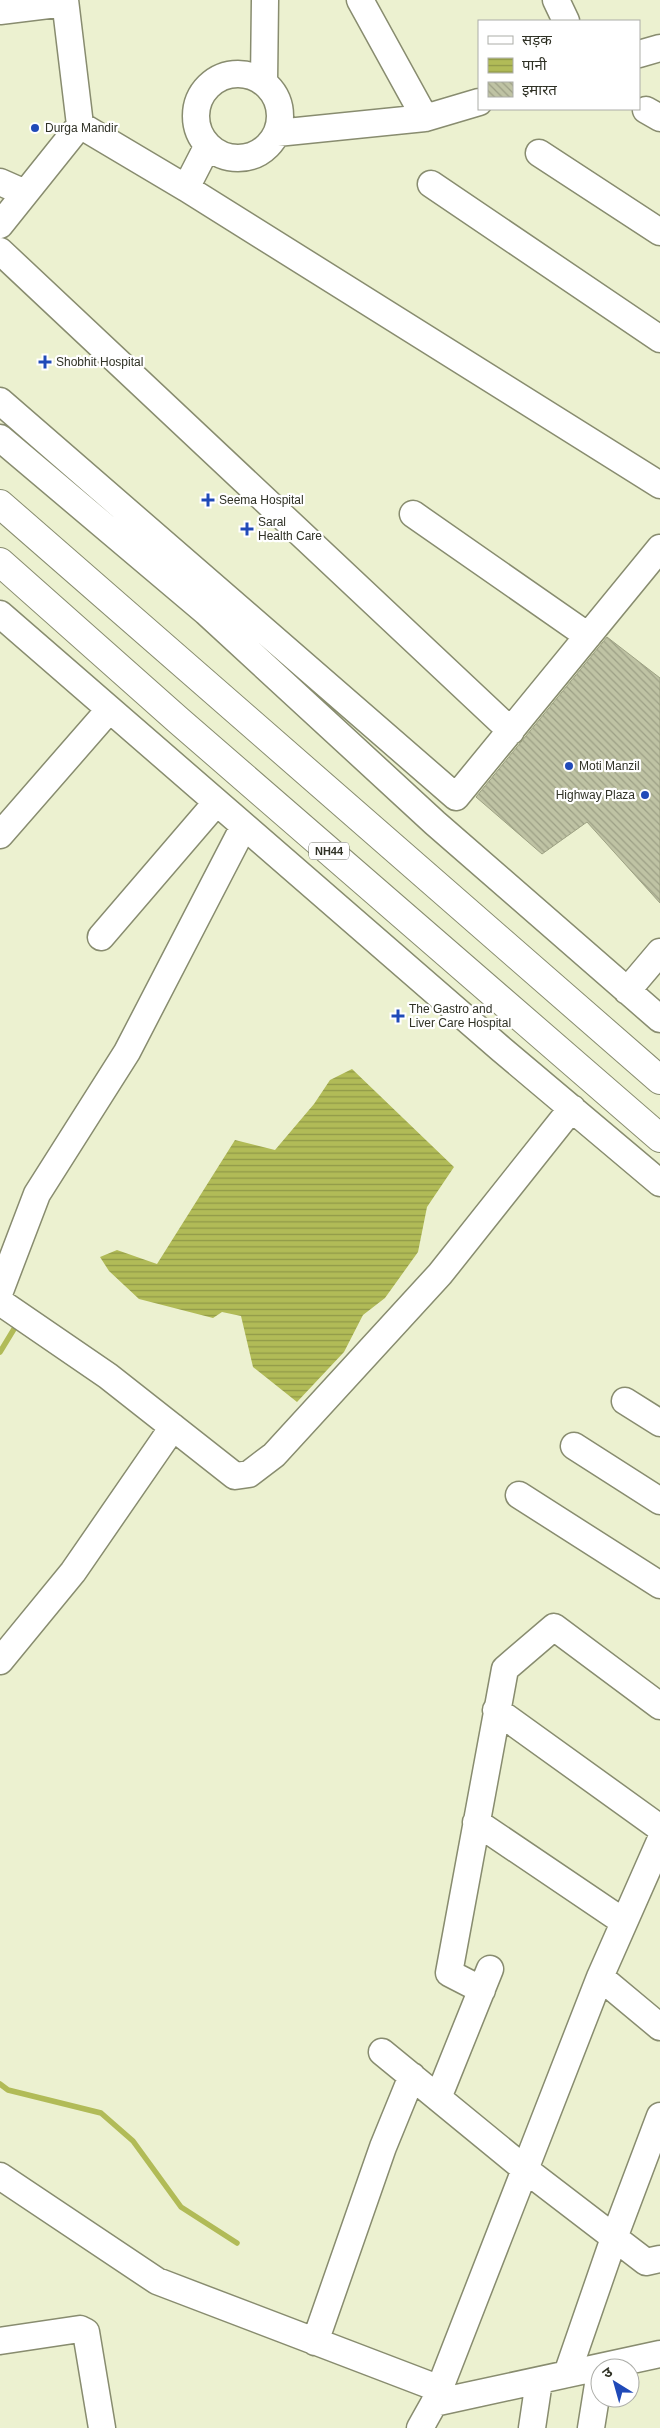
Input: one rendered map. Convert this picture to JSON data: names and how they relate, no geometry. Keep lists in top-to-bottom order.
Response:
{
  "streets": {
    "highway": ["NH44"]
  },
  "places": {
    "other": ["Durga Mandir", "Moti Manzil", "Highway Plaza"],
    "health": [
      "Shobhit Hospital",
      "Seema Hospital",
      "Saral Health Care",
      "The Gastro and Liver Care Hospital"
    ]
  },
  "legend": ["सड़क", "पानी", "इमारत"],
  "north": "top left"
}
